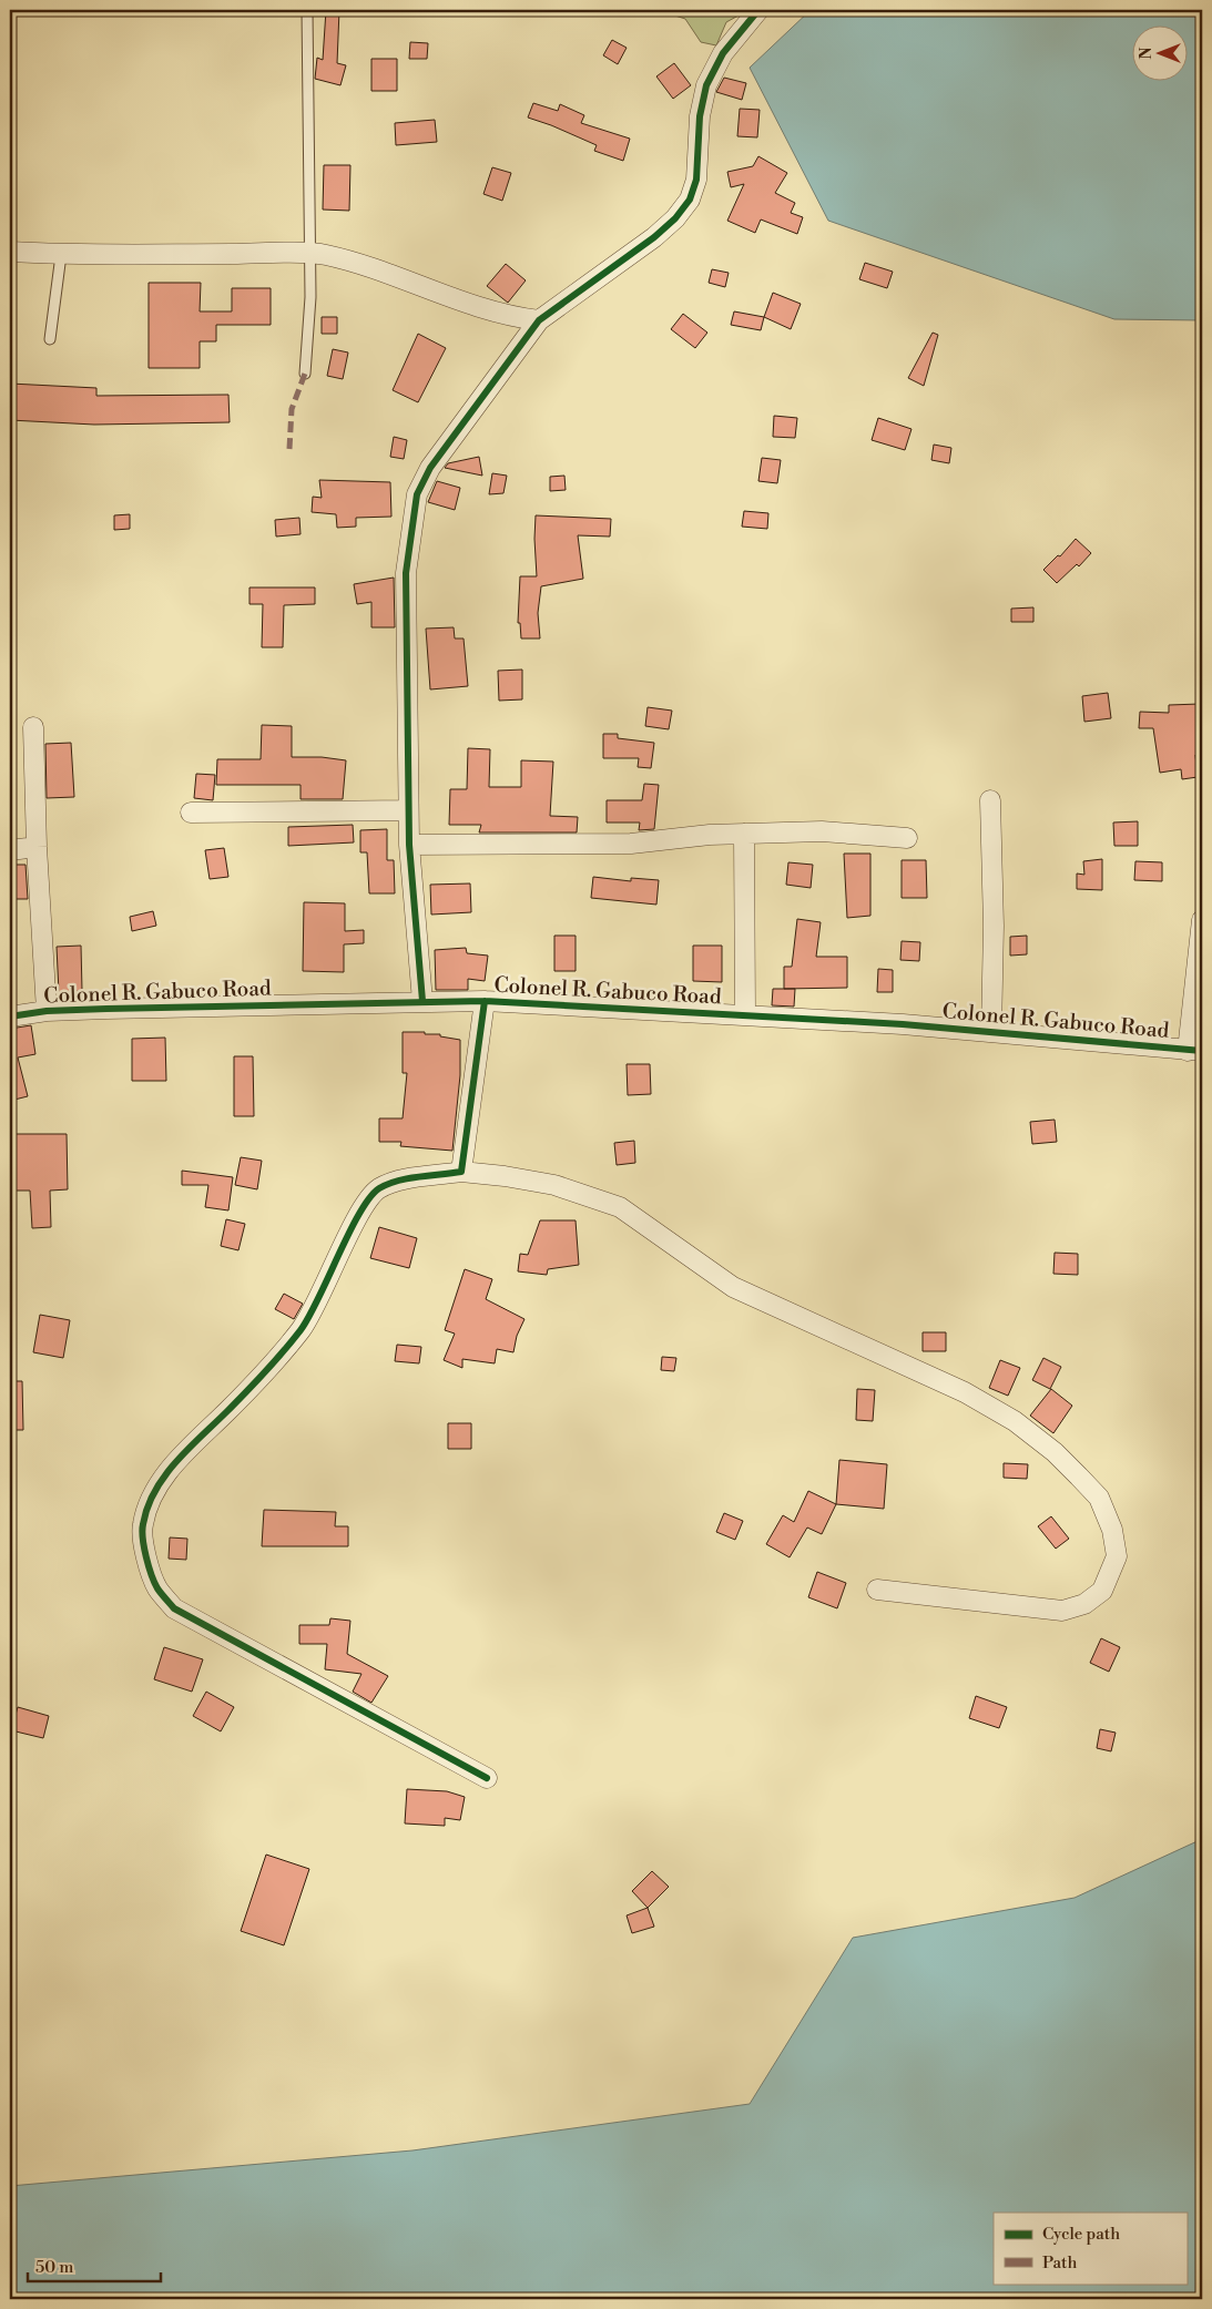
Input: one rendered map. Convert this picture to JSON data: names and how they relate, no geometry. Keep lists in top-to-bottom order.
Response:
{
  "streets": {
    "street": ["Colonel R. Gabuco Road"]
  },
  "legend": ["Cycle path", "Path"],
  "scale_bar": "50 m",
  "north": "left"
}
